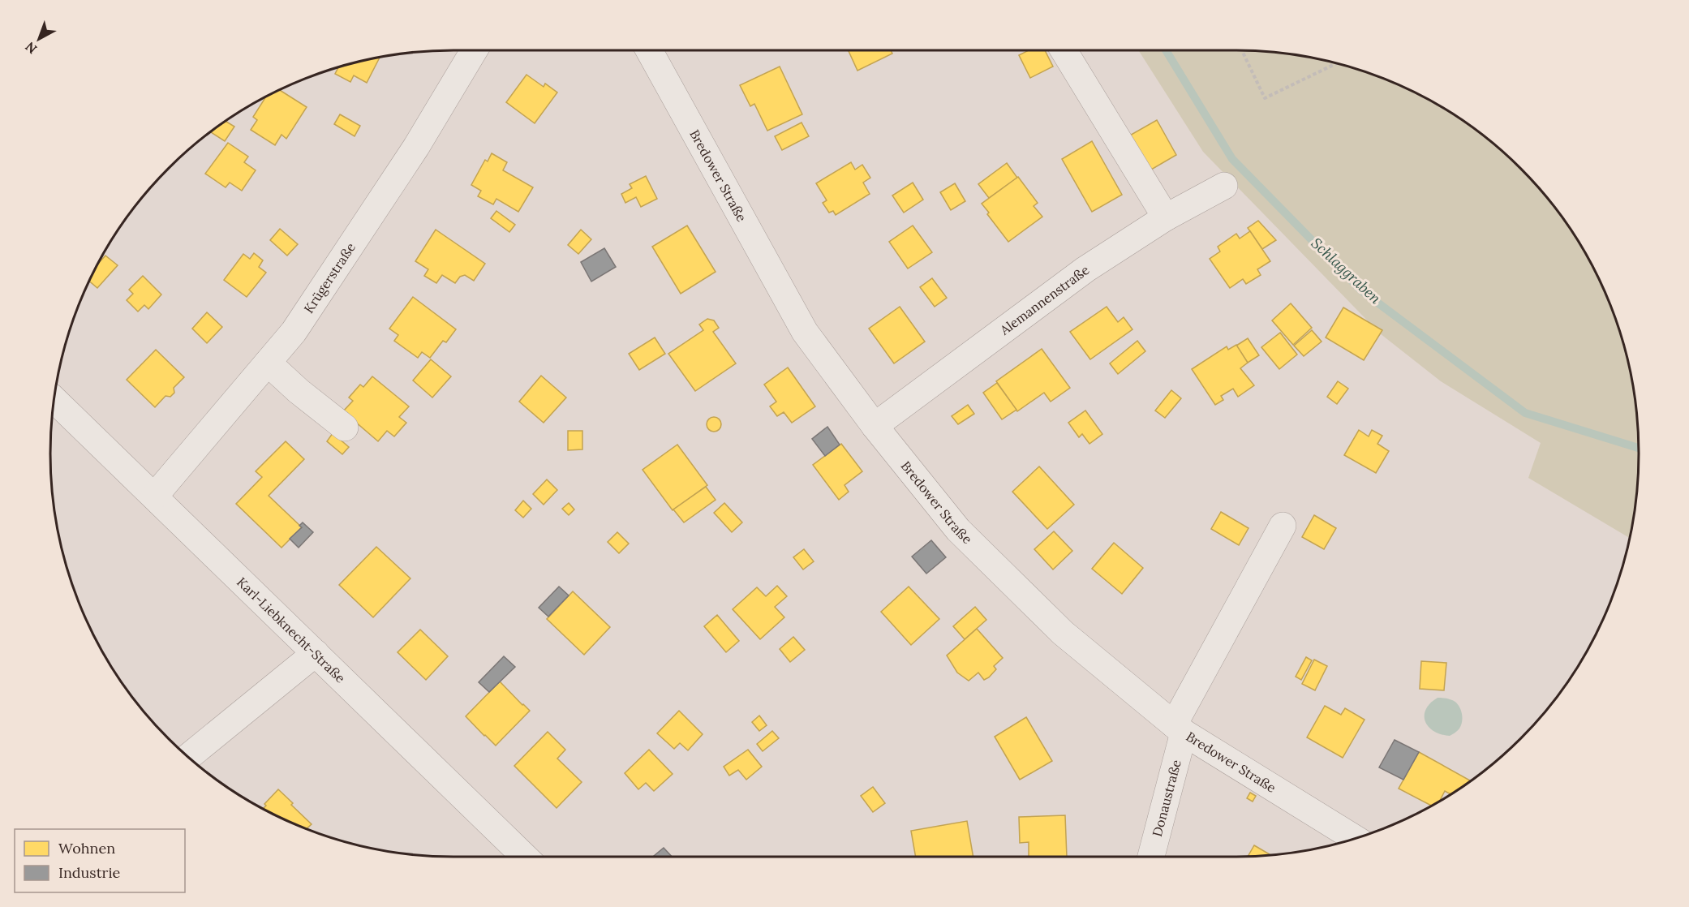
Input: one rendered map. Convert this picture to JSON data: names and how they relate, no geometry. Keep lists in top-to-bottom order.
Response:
{
  "streets": {
    "street": [
      "Bredower Straße",
      "Krügerstraße",
      "Alemannenstraße",
      "Karl-Liebknecht-Straße",
      "Donaustraße"
    ]
  },
  "crossings": [
    ["Bredower Straße", "Alemannenstraße"],
    ["Bredower Straße", "Donaustraße"],
    ["Krügerstraße", "Karl-Liebknecht-Straße"]
  ],
  "water": ["Schlaggraben"],
  "legend": ["Wohnen", "Industrie"],
  "north": "bottom left"
}
